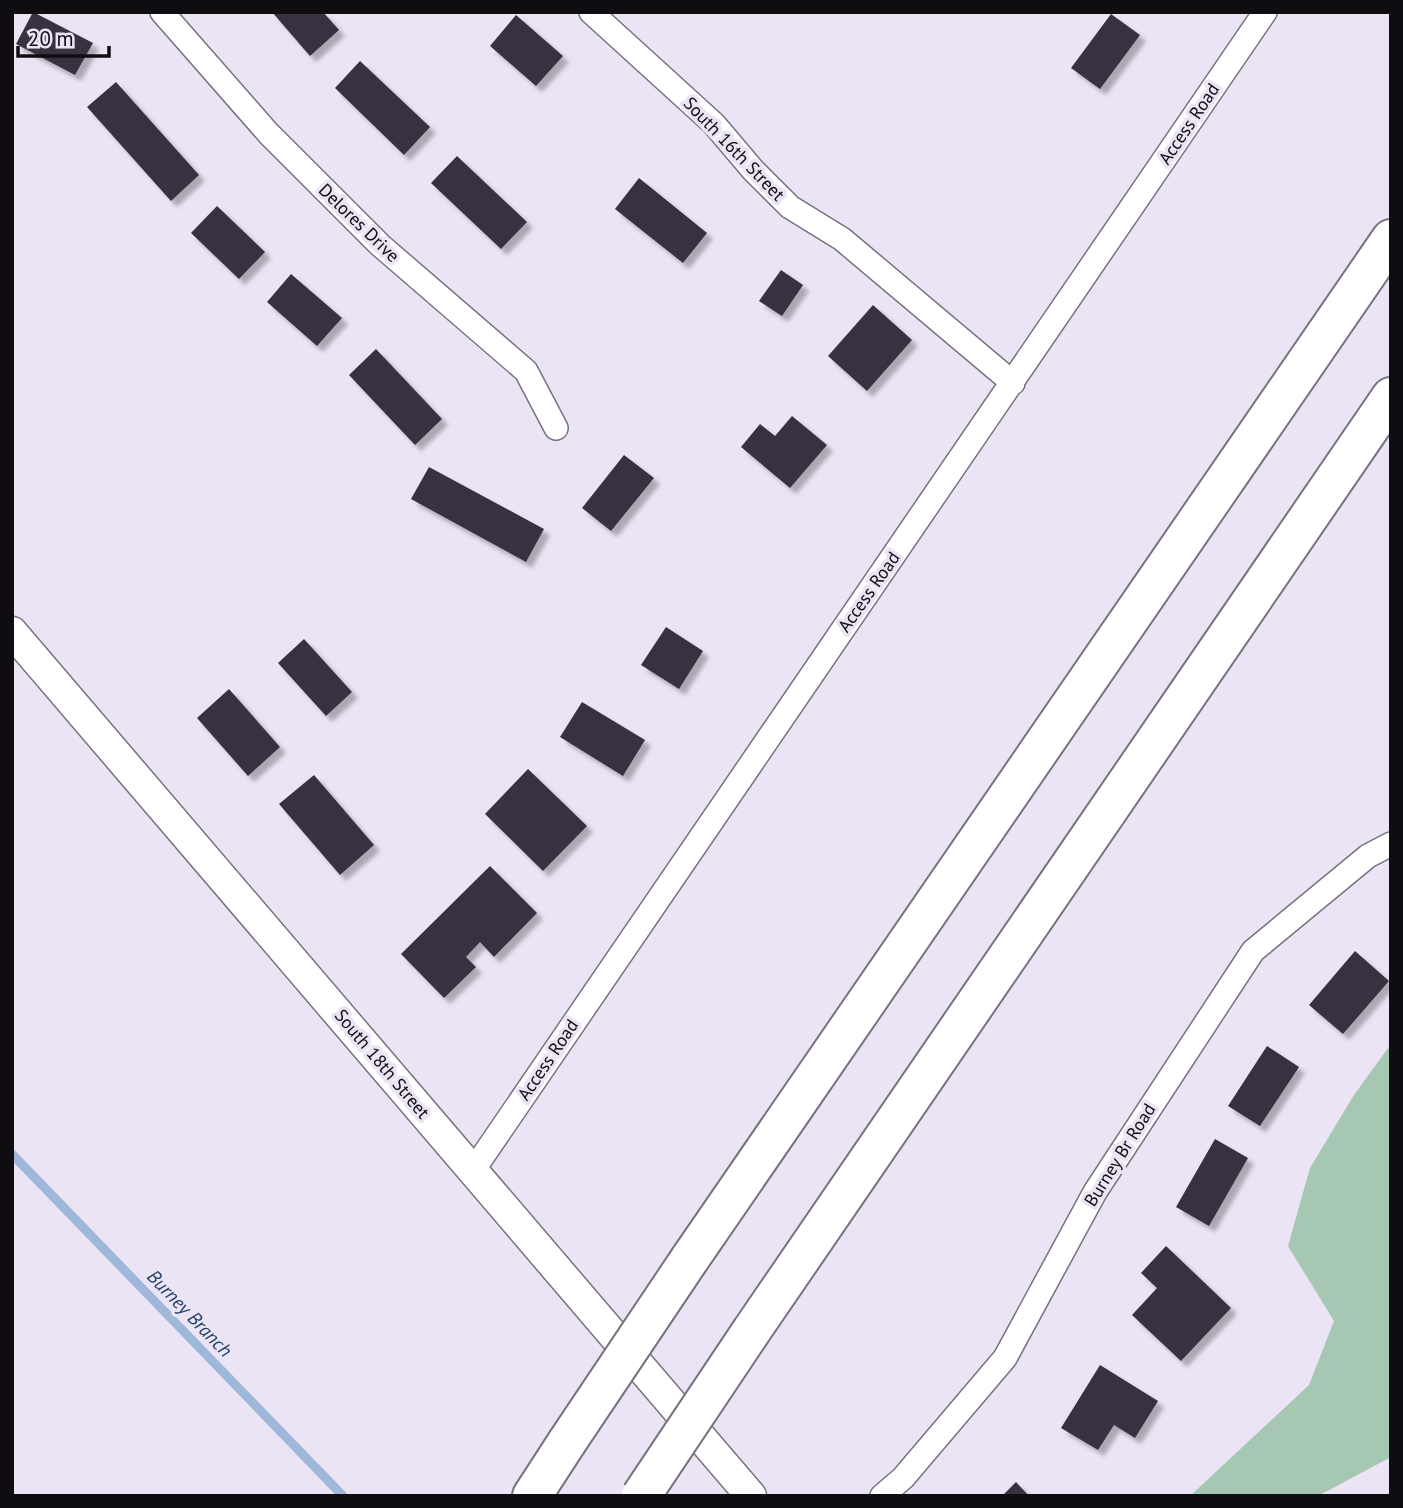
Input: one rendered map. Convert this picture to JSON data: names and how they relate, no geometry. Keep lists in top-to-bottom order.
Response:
{
  "streets": {
    "street": [
      "Access Road",
      "South 16th Street",
      "Delores Drive",
      "South 18th Street",
      "Burney Br Road"
    ]
  },
  "crossings": [
    ["Access Road", "South 16th Street"],
    ["Access Road", "South 18th Street"]
  ],
  "water": ["Burney Branch"],
  "scale_bar": "20 m"
}
